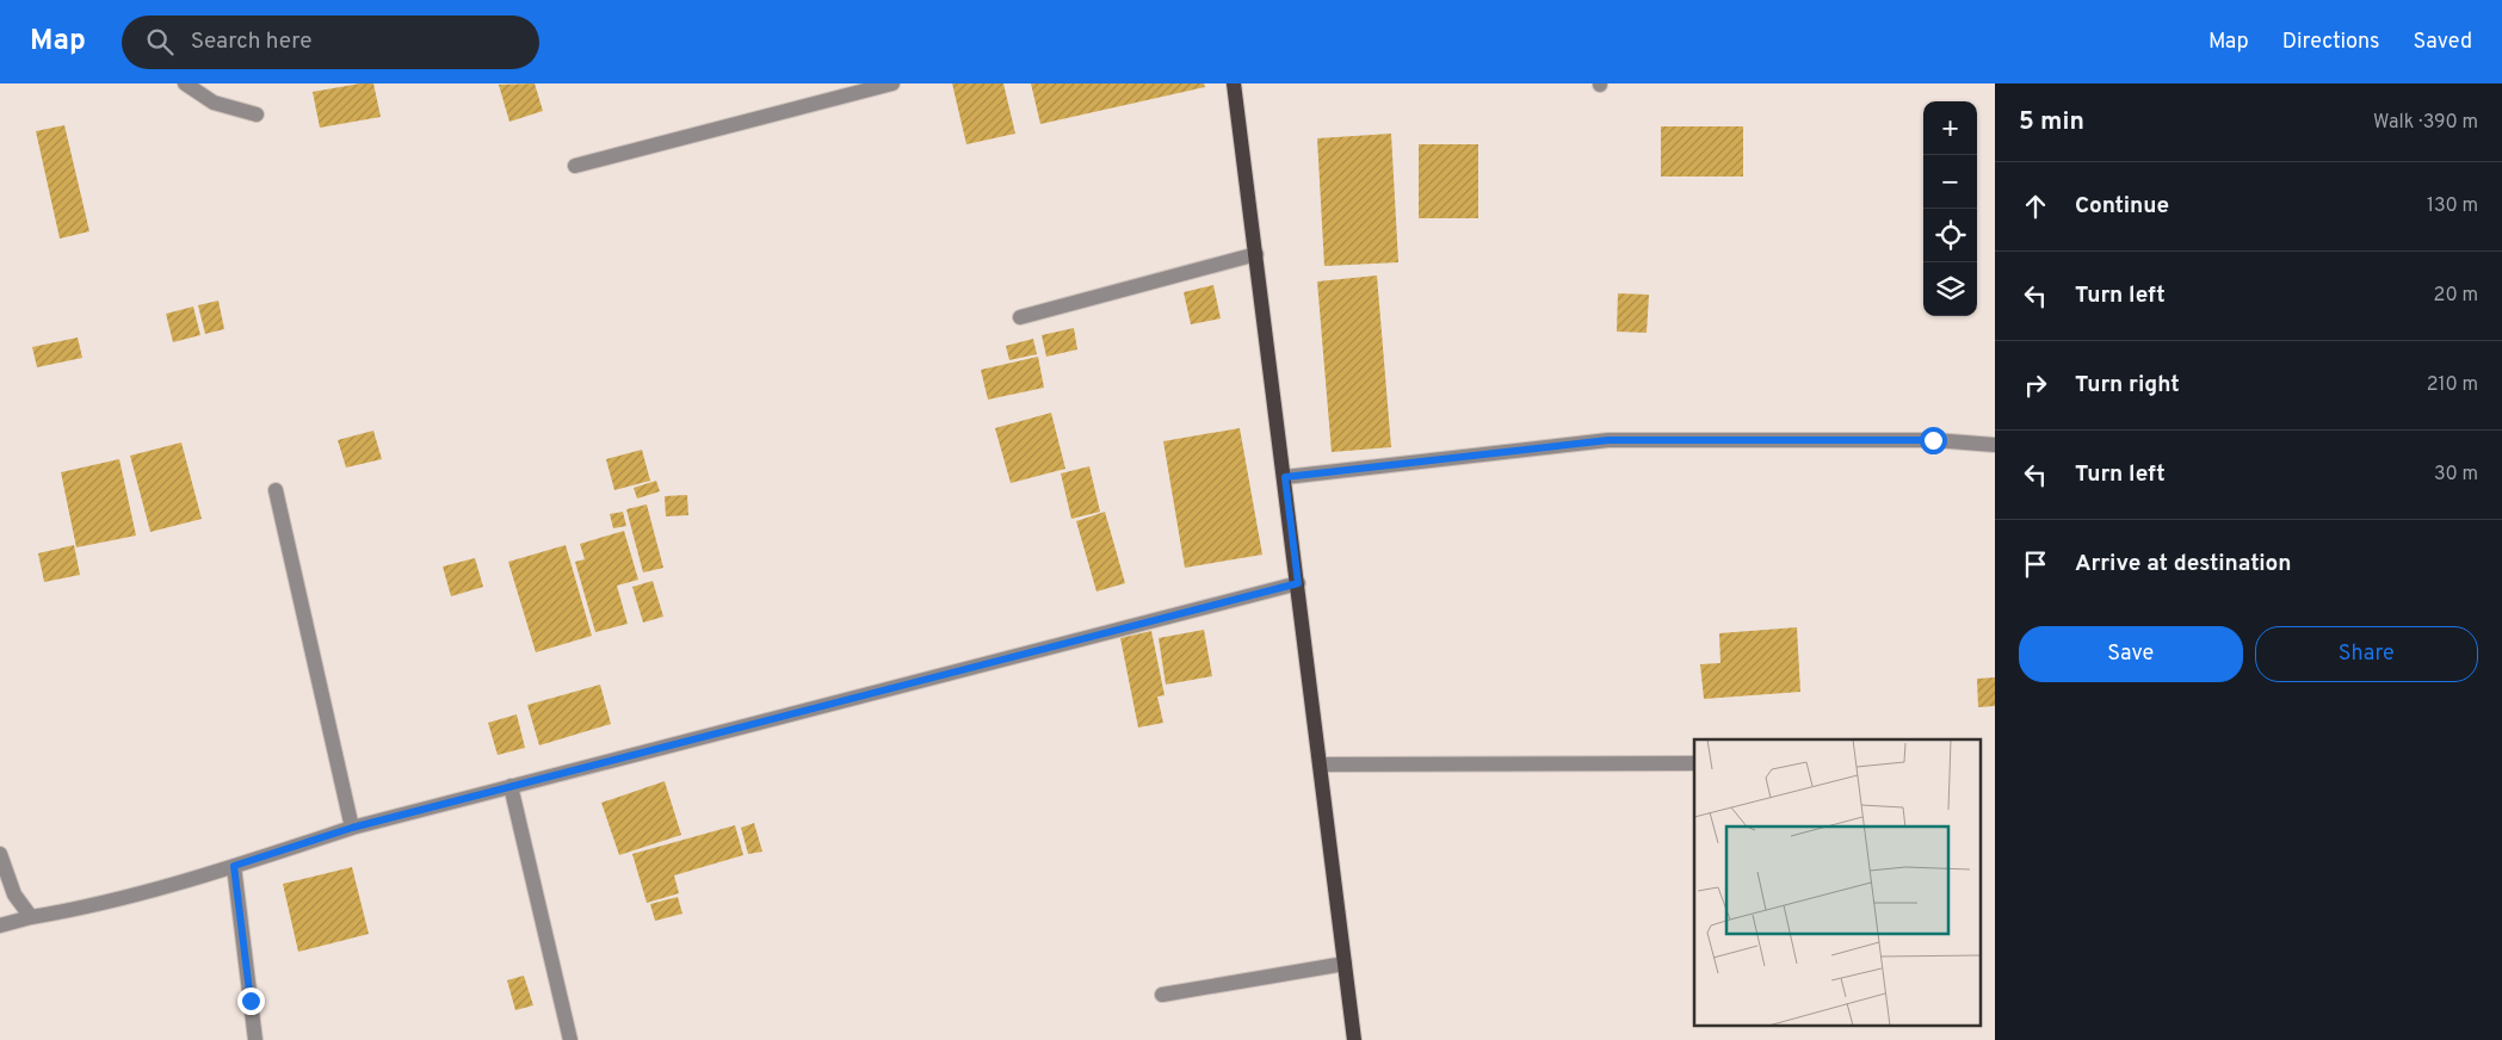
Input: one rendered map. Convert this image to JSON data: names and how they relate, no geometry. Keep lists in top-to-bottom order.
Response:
{
  "page": {
    "header": "Map",
    "search": "Search here",
    "nav": ["Map", "Directions", "Saved"],
    "heading": ["5 min", "Walk · 390 m"],
    "map_buttons": ["+", "−"],
    "list": [
      ["Continue", "130 m"],
      ["Turn left", "20 m"],
      ["Turn right", "210 m"],
      ["Turn left", "30 m"],
      "Arrive at destination"
    ],
    "buttons": ["Save", "Share"]
  }
}
